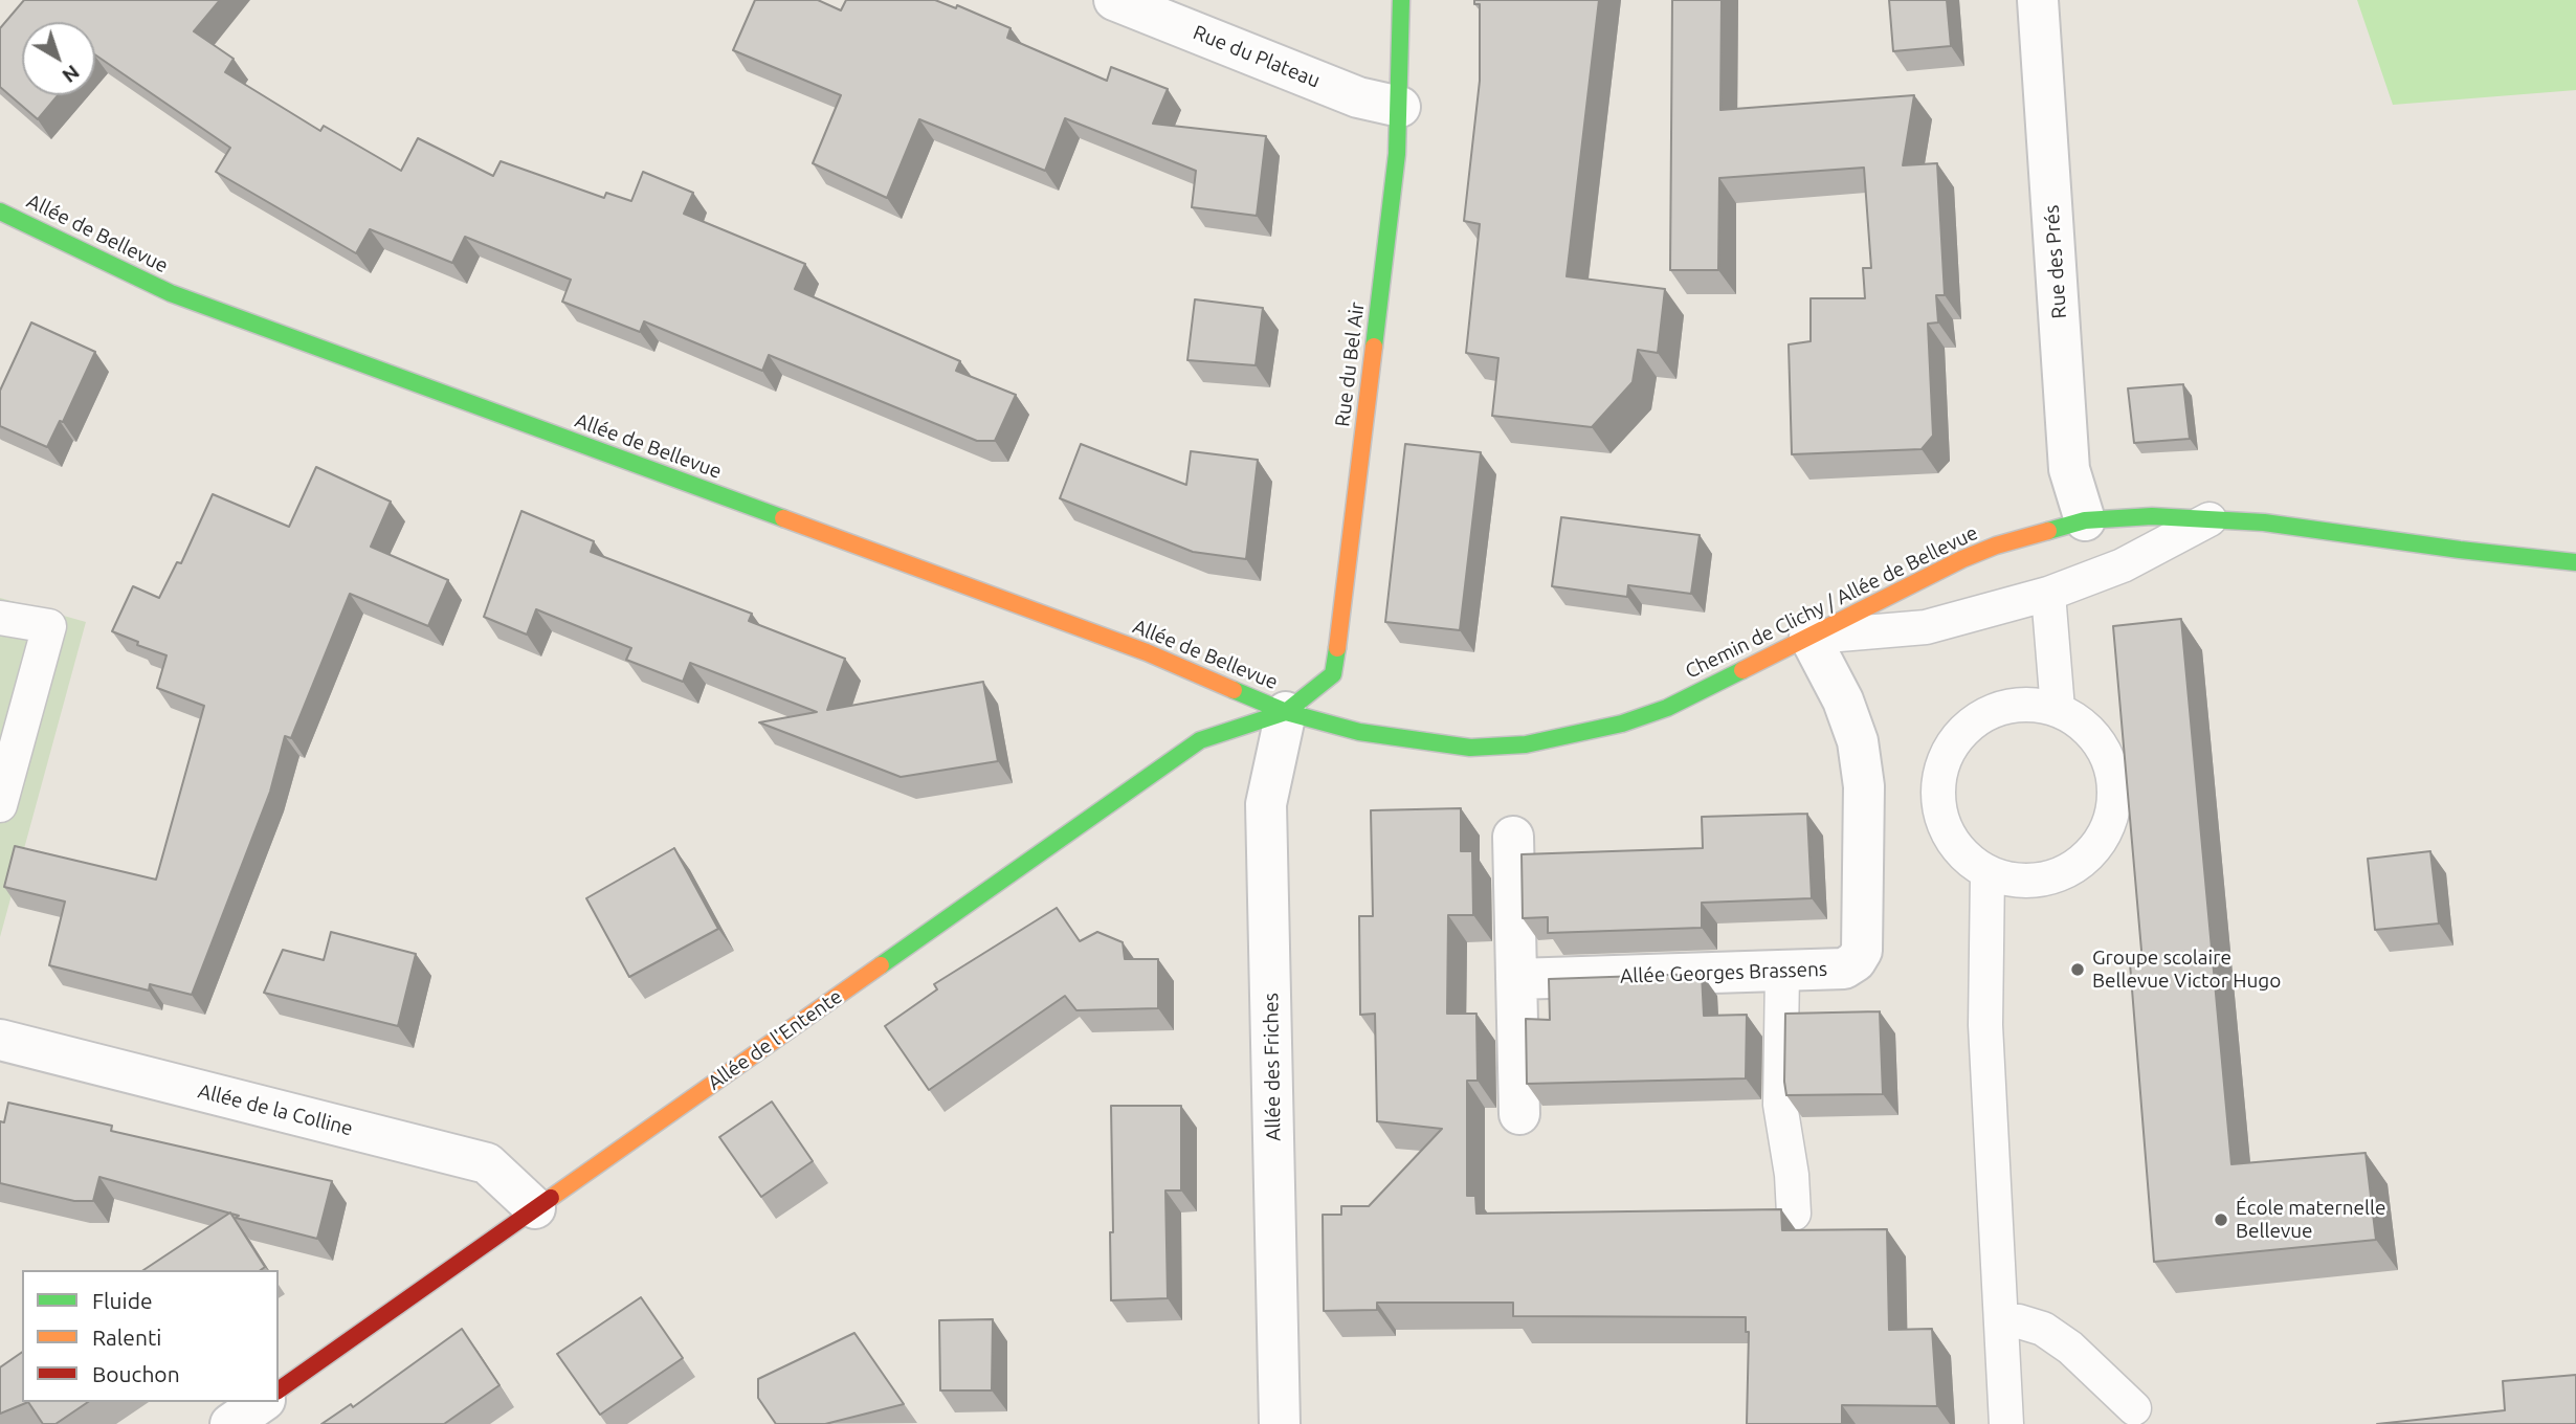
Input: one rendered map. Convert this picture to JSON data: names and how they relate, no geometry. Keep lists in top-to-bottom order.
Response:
{
  "streets": {
    "street": [
      "Rue du Plateau",
      "Allée de Bellevue",
      "Rue des Prés",
      "Rue du Bel Air",
      "Chemin de Clichy / Allée de Bellevue",
      "Allée Georges Brassens",
      "Allée de l'Entente",
      "Allée des Friches",
      "Allée de la Colline"
    ]
  },
  "crossings": [
    ["Rue du Plateau", "Rue du Bel Air"],
    ["Allée de Bellevue", "Rue du Bel Air"],
    ["Allée de Bellevue", "Chemin de Clichy / Allée de Bellevue"],
    ["Allée de Bellevue", "Allée de l'Entente"],
    ["Allée de Bellevue", "Allée des Friches"],
    ["Rue des Prés", "Chemin de Clichy / Allée de Bellevue"],
    ["Rue du Bel Air", "Chemin de Clichy / Allée de Bellevue"],
    ["Rue du Bel Air", "Allée de l'Entente"],
    ["Rue du Bel Air", "Allée des Friches"],
    ["Chemin de Clichy / Allée de Bellevue", "Allée Georges Brassens"],
    ["Chemin de Clichy / Allée de Bellevue", "Allée de l'Entente"],
    ["Chemin de Clichy / Allée de Bellevue", "Allée des Friches"],
    ["Allée de l'Entente", "Allée des Friches"],
    ["Allée de l'Entente", "Allée de la Colline"]
  ],
  "places": ["Groupe scolaire Bellevue Victor Hugo", "École maternelle Bellevue"],
  "legend": ["Fluide", "Ralenti", "Bouchon"],
  "north": "bottom right"
}
